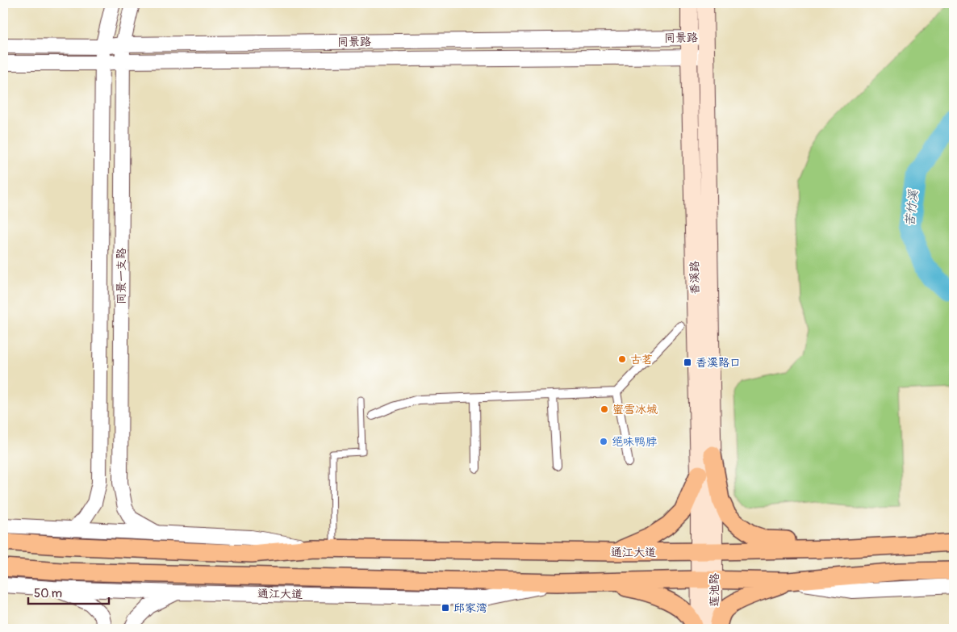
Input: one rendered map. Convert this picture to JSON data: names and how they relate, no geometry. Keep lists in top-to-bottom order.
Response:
{
  "streets": {
    "main road": ["香溪路", "通江大道", "莲池路"],
    "street": ["同景路", "同景一支路"]
  },
  "crossings": [
    ["同景路", "同景一支路"],
    ["同景路", "香溪路"],
    ["同景一支路", "通江大道"],
    ["香溪路", "通江大道"],
    ["香溪路", "莲池路"],
    ["通江大道", "莲池路"]
  ],
  "water": ["苦竹溪"],
  "places": {
    "other": ["古茗", "蜜雪冰城", "绝味鸭脖"],
    "transit": ["香溪路口", "邱家湾"]
  },
  "scale_bar": "50 m"
}
